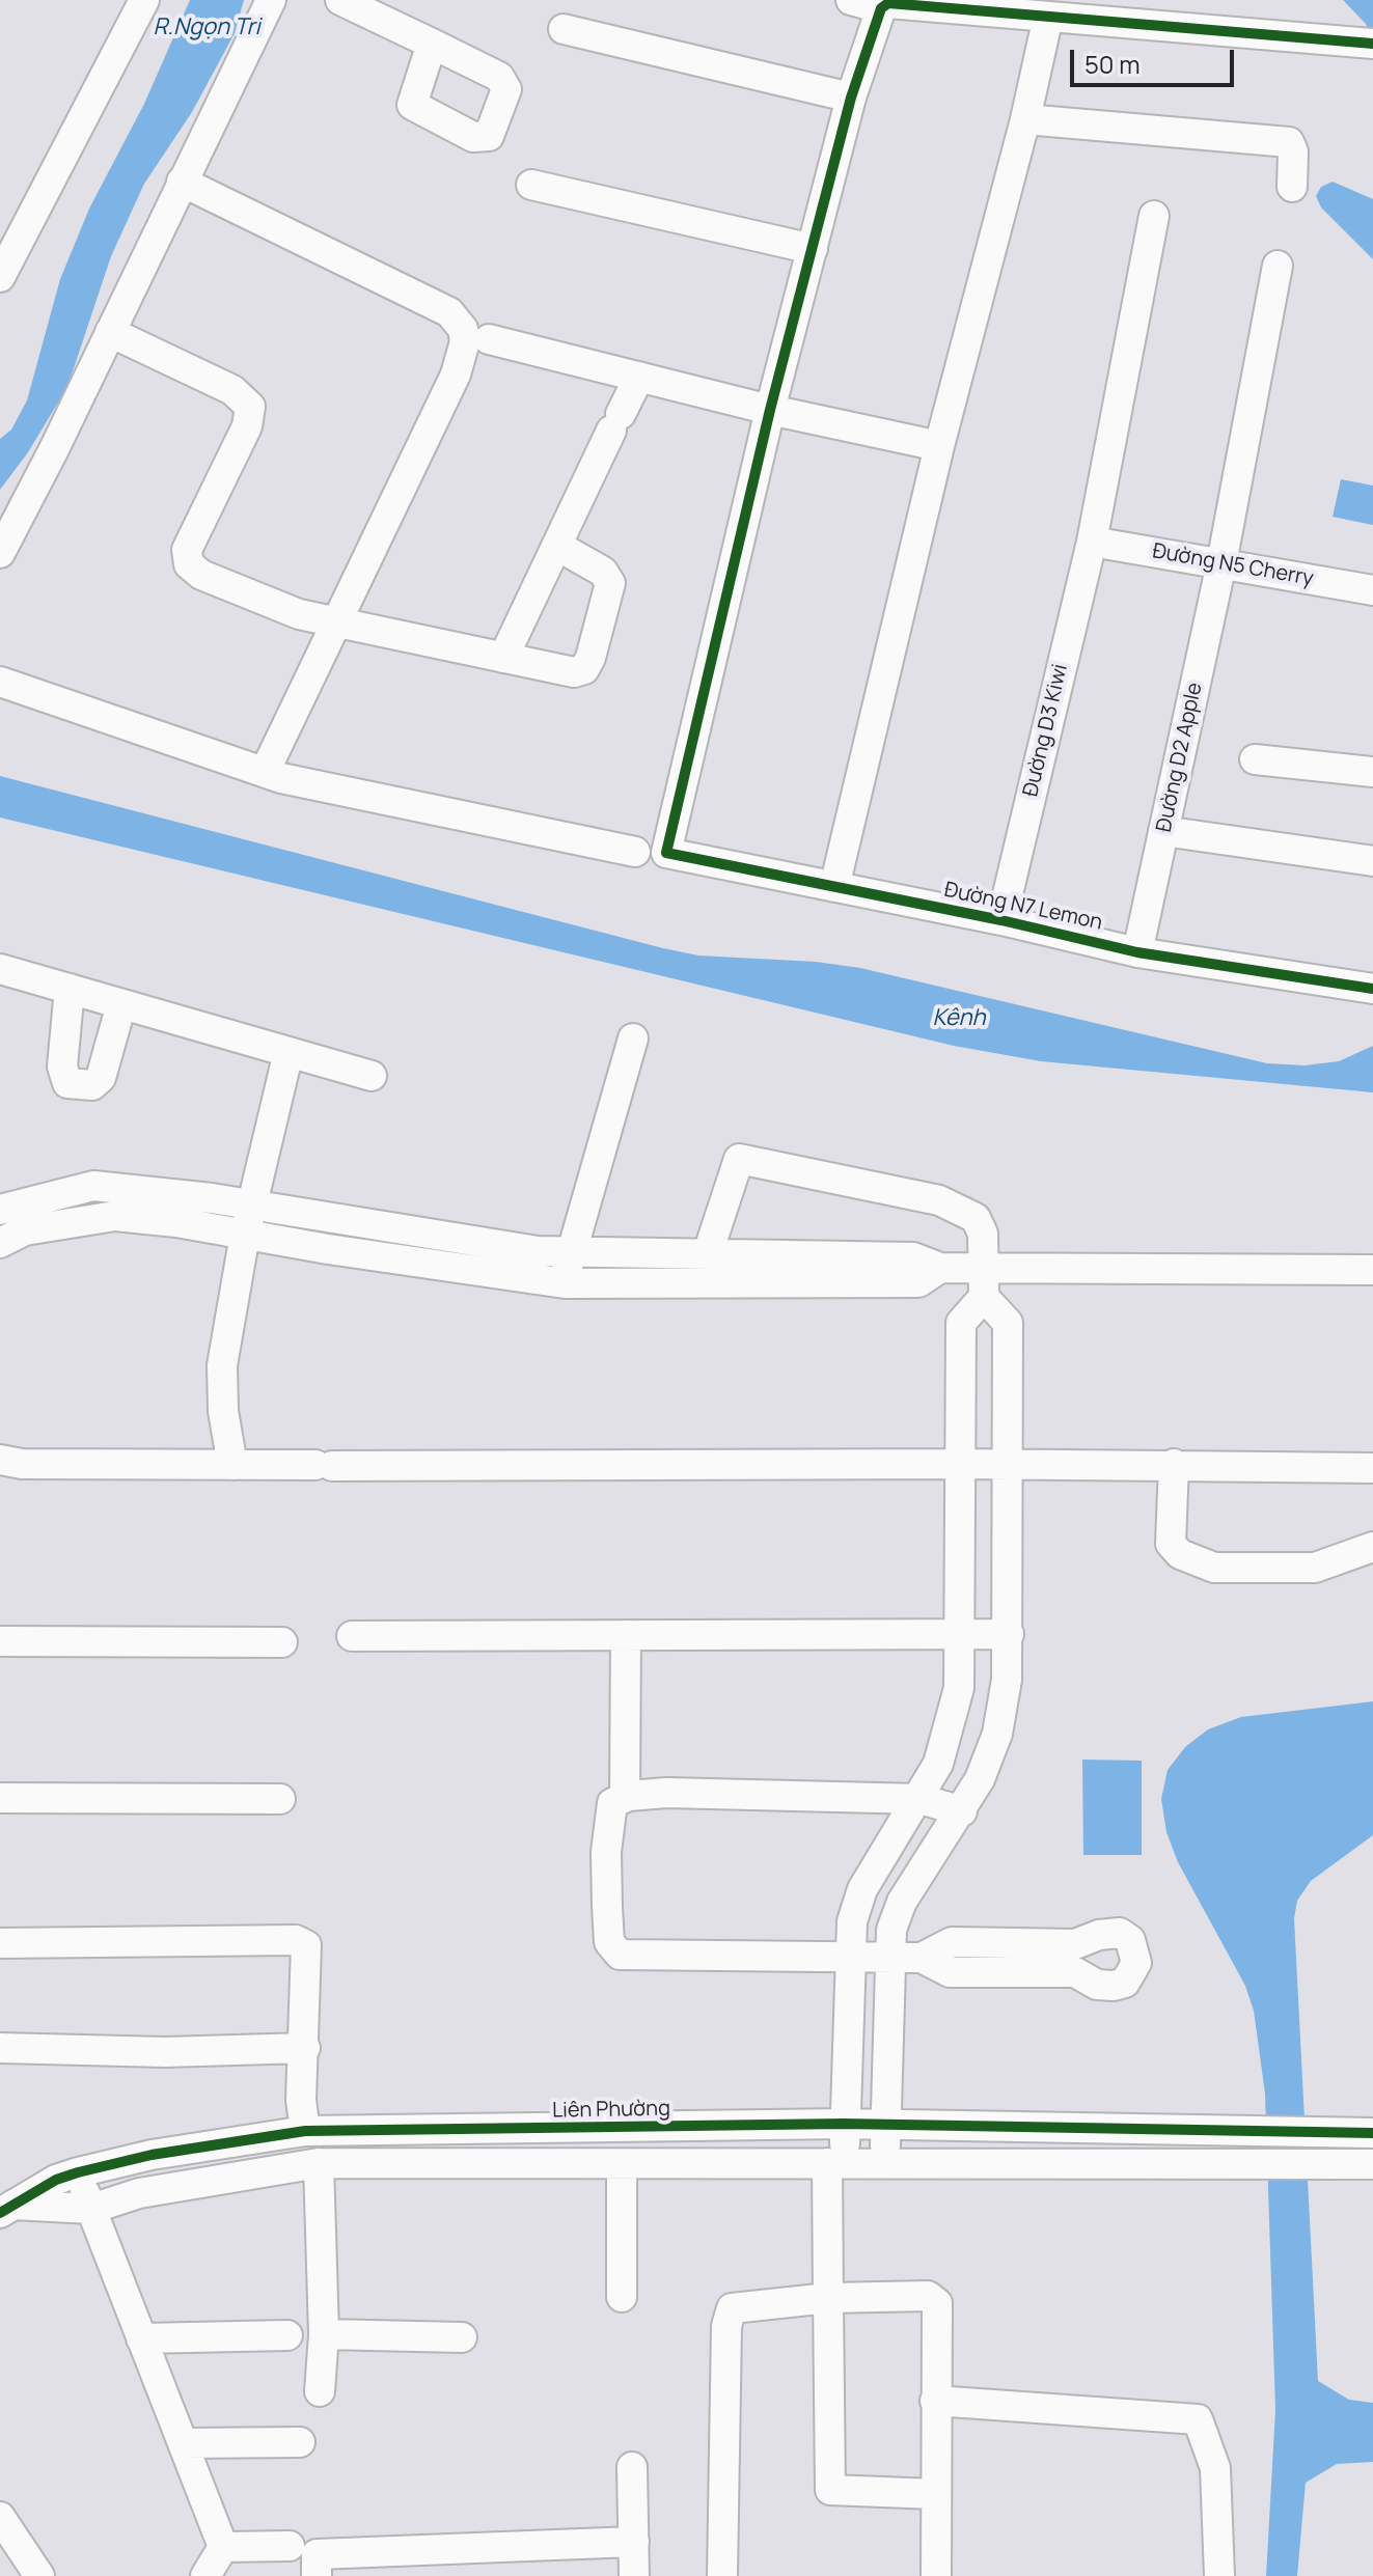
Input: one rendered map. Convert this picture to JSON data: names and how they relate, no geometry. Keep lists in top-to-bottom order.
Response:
{
  "streets": {
    "street": [
      "Đường N5 Cherry",
      "Đường D3 Kiwi",
      "Đường D2 Apple",
      "Đường N7 Lemon",
      "Liên Phường"
    ]
  },
  "crossings": [
    ["Đường N5 Cherry", "Đường D3 Kiwi"],
    ["Đường N5 Cherry", "Đường D2 Apple"],
    ["Đường D3 Kiwi", "Đường N7 Lemon"],
    ["Đường D2 Apple", "Đường N7 Lemon"]
  ],
  "water": ["R.Ngọn Tri", "Kênh"],
  "scale_bar": "50 m"
}
